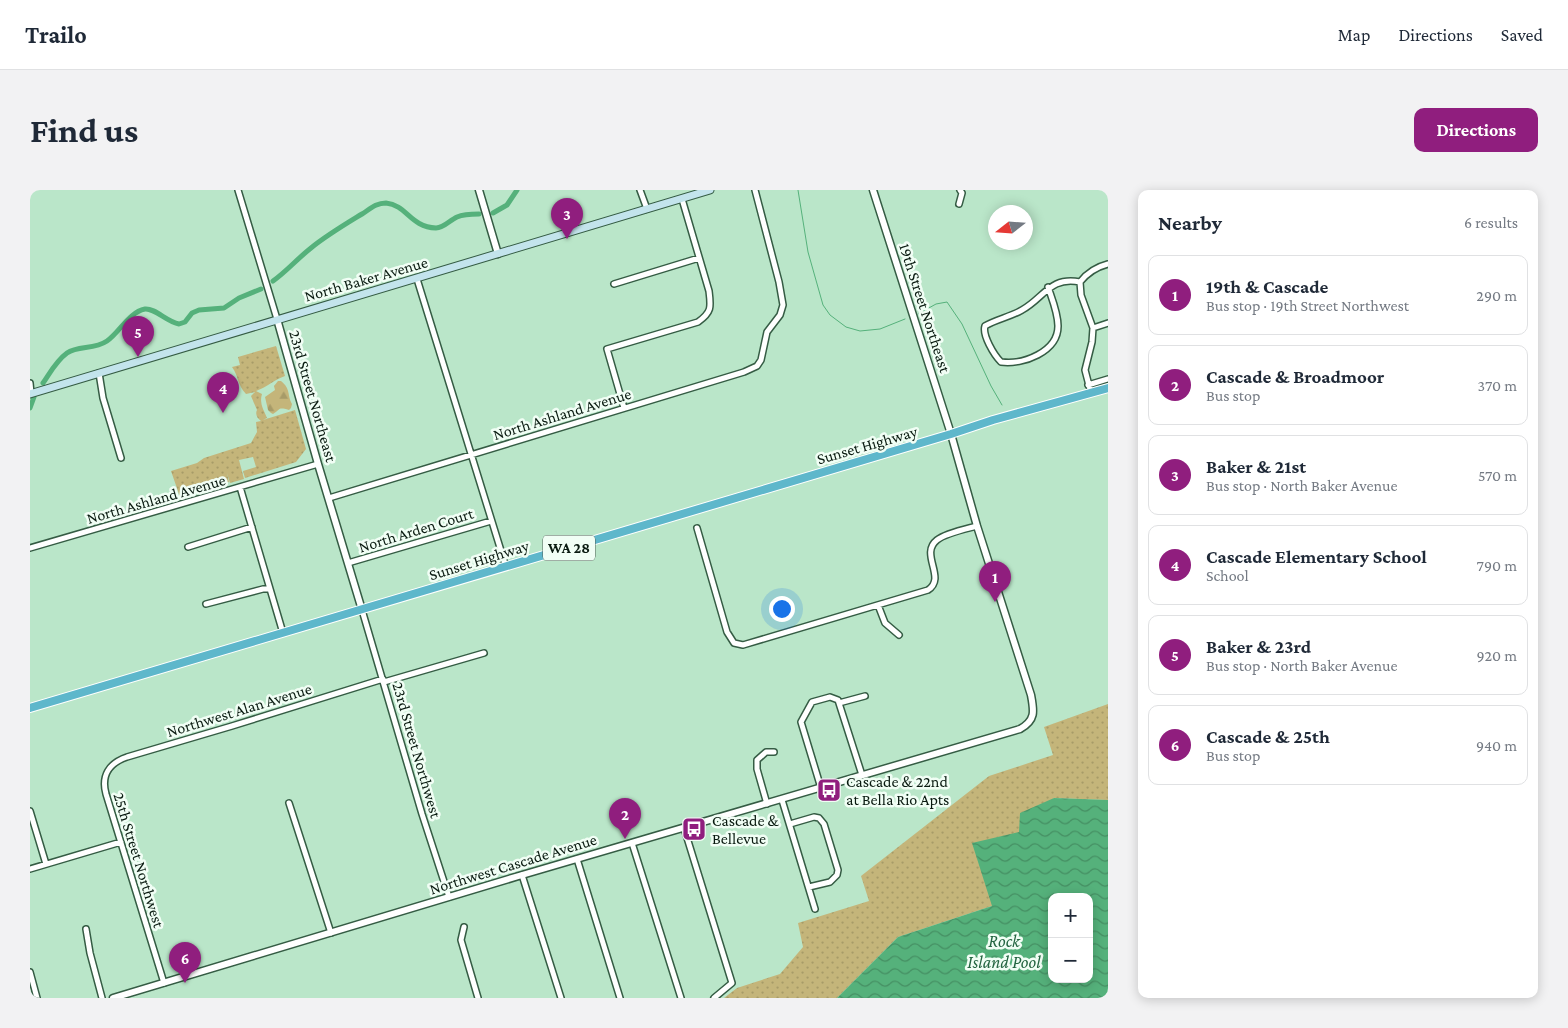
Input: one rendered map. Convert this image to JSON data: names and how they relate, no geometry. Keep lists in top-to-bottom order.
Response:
{
  "streets": {
    "highway": ["Sunset Highway", "WA 28"],
    "main road": ["North Baker Avenue"],
    "street": [
      "19th Street Northeast",
      "23rd Street Northeast",
      "North Ashland Avenue",
      "North Arden Court",
      "Northwest Alan Avenue",
      "23rd Street Northwest",
      "25th Street Northwest",
      "Northwest Cascade Avenue"
    ]
  },
  "crossings": [
    ["North Baker Avenue", "23rd Street Northeast"],
    ["19th Street Northeast", "Sunset Highway"],
    ["19th Street Northeast", "Northwest Cascade Avenue"],
    ["23rd Street Northeast", "North Ashland Avenue"],
    ["23rd Street Northeast", "Sunset Highway"],
    ["23rd Street Northeast", "North Arden Court"],
    ["23rd Street Northeast", "23rd Street Northwest"],
    ["Sunset Highway", "23rd Street Northwest"],
    ["Northwest Alan Avenue", "23rd Street Northwest"],
    ["Northwest Alan Avenue", "25th Street Northwest"],
    ["23rd Street Northwest", "Northwest Cascade Avenue"],
    ["25th Street Northwest", "Northwest Cascade Avenue"]
  ],
  "water": ["Rock Island Pool"],
  "places": {
    "bus stop": ["Cascade & 22nd at Bella Rio Apts", "Cascade & Bellevue"]
  },
  "north": "left",
  "page": {
    "header": "Trailo",
    "nav": ["Map", "Directions", "Saved"],
    "buttons": "Directions",
    "title": "Find us",
    "heading": ["Nearby", "6 results"],
    "pins": [
      "3",
      "5",
      "4",
      "1",
      "2",
      "6"
    ],
    "list": [
      {
        "mark": "1",
        "name": "19th & Cascade",
        "note": "Bus stop · 19th Street Northwest",
        "value": "290 m"
      },
      {
        "mark": "2",
        "name": "Cascade & Broadmoor",
        "note": "Bus stop",
        "value": "370 m"
      },
      {
        "mark": "3",
        "name": "Baker & 21st",
        "note": "Bus stop · North Baker Avenue",
        "value": "570 m"
      },
      {
        "mark": "4",
        "name": "Cascade Elementary School",
        "note": "School",
        "value": "790 m"
      },
      {
        "mark": "5",
        "name": "Baker & 23rd",
        "note": "Bus stop · North Baker Avenue",
        "value": "920 m"
      },
      {
        "mark": "6",
        "name": "Cascade & 25th",
        "note": "Bus stop",
        "value": "940 m"
      }
    ],
    "map_buttons": ["+", "−"]
  }
}
